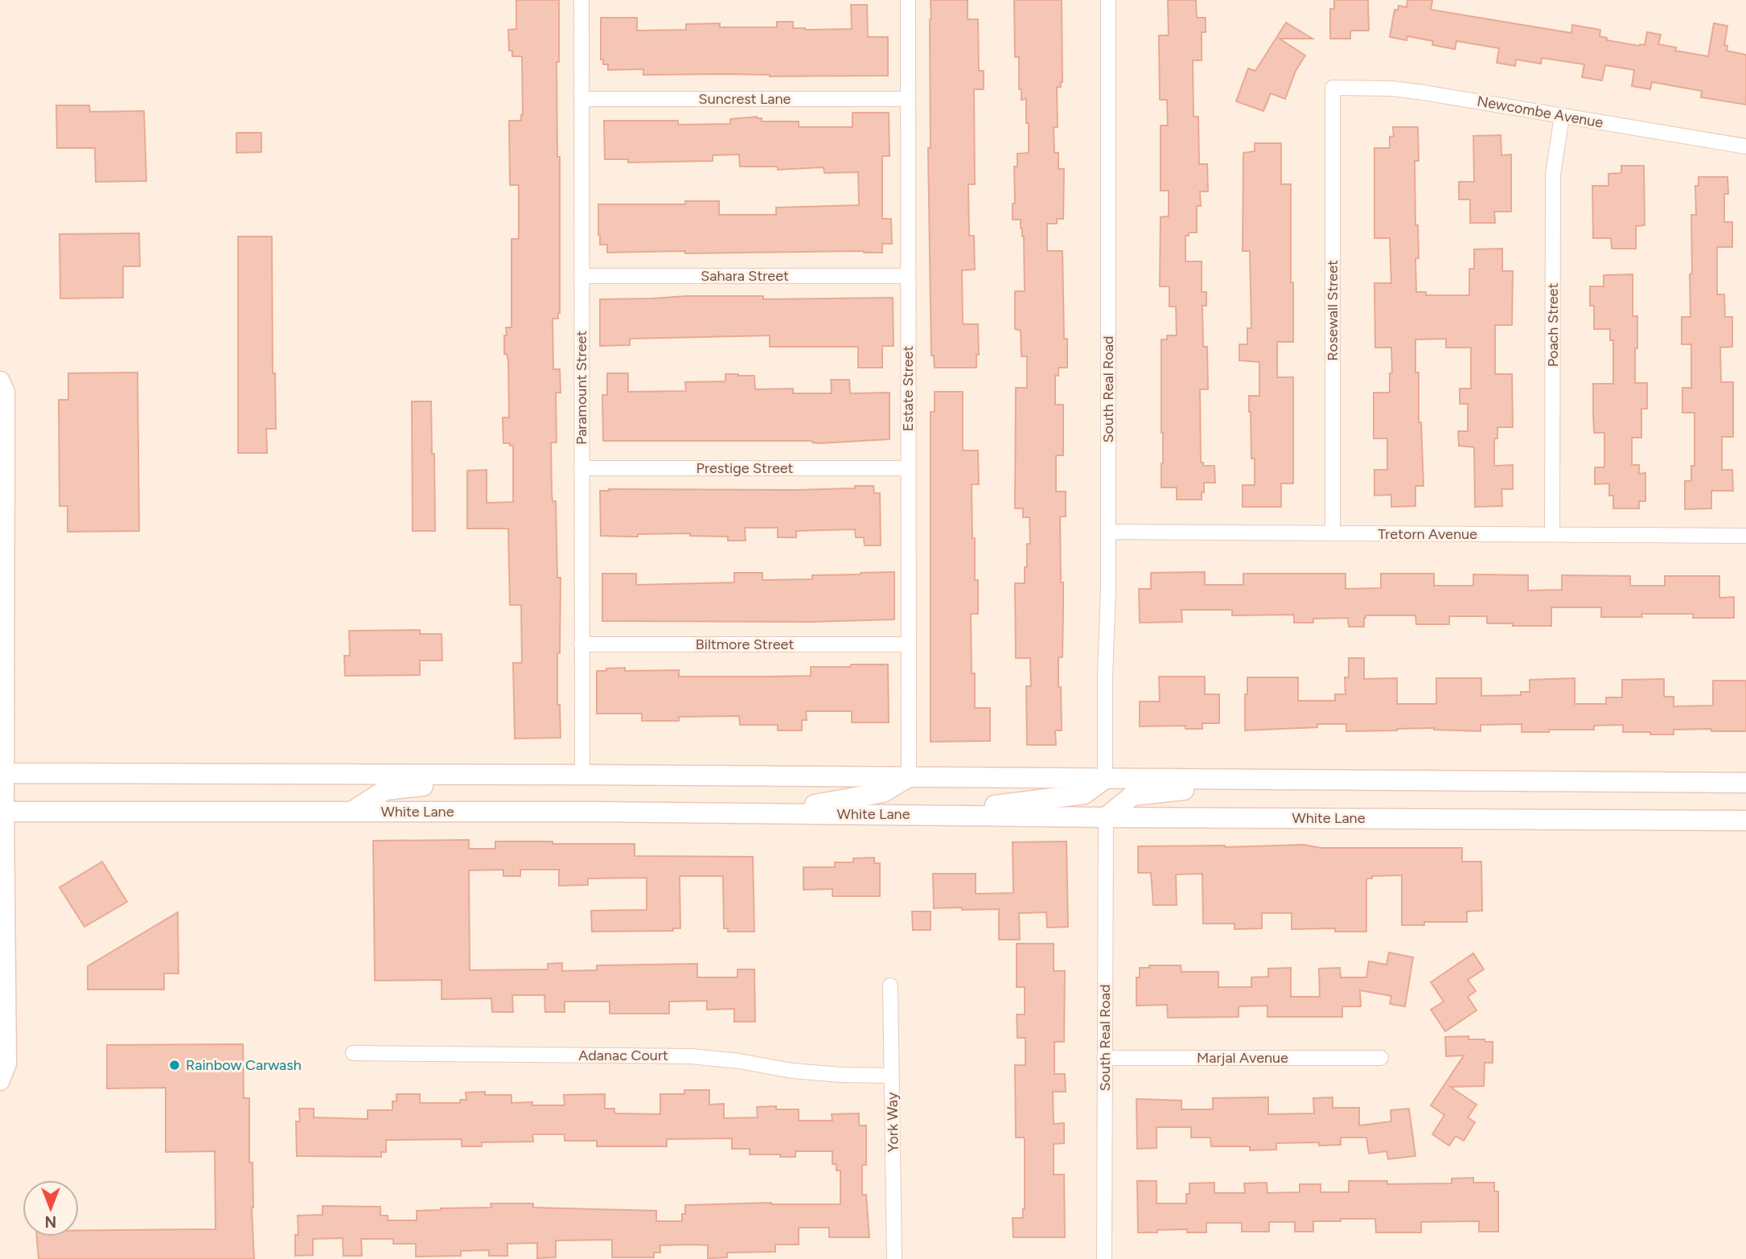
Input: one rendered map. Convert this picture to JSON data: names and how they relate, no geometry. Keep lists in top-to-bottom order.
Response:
{
  "streets": {
    "main road": ["White Lane"],
    "street": [
      "Suncrest Lane",
      "Newcombe Avenue",
      "Sahara Street",
      "Rosewall Street",
      "Poach Street",
      "Paramount Street",
      "Estate Street",
      "South Real Road",
      "Prestige Street",
      "Tretorn Avenue",
      "Biltmore Street",
      "Adanac Court",
      "Marjal Avenue",
      "York Way"
    ]
  },
  "crossings": [
    ["Suncrest Lane", "Paramount Street"],
    ["Suncrest Lane", "Estate Street"],
    ["Newcombe Avenue", "Rosewall Street"],
    ["Newcombe Avenue", "Poach Street"],
    ["Sahara Street", "Paramount Street"],
    ["Sahara Street", "Estate Street"],
    ["Rosewall Street", "Tretorn Avenue"],
    ["Poach Street", "Tretorn Avenue"],
    ["Paramount Street", "Prestige Street"],
    ["Paramount Street", "Biltmore Street"],
    ["Estate Street", "Prestige Street"],
    ["Estate Street", "Biltmore Street"],
    ["South Real Road", "Tretorn Avenue"],
    ["South Real Road", "White Lane"],
    ["South Real Road", "Marjal Avenue"],
    ["Adanac Court", "York Way"]
  ],
  "places": ["Rainbow Carwash"],
  "north": "bottom"
}
